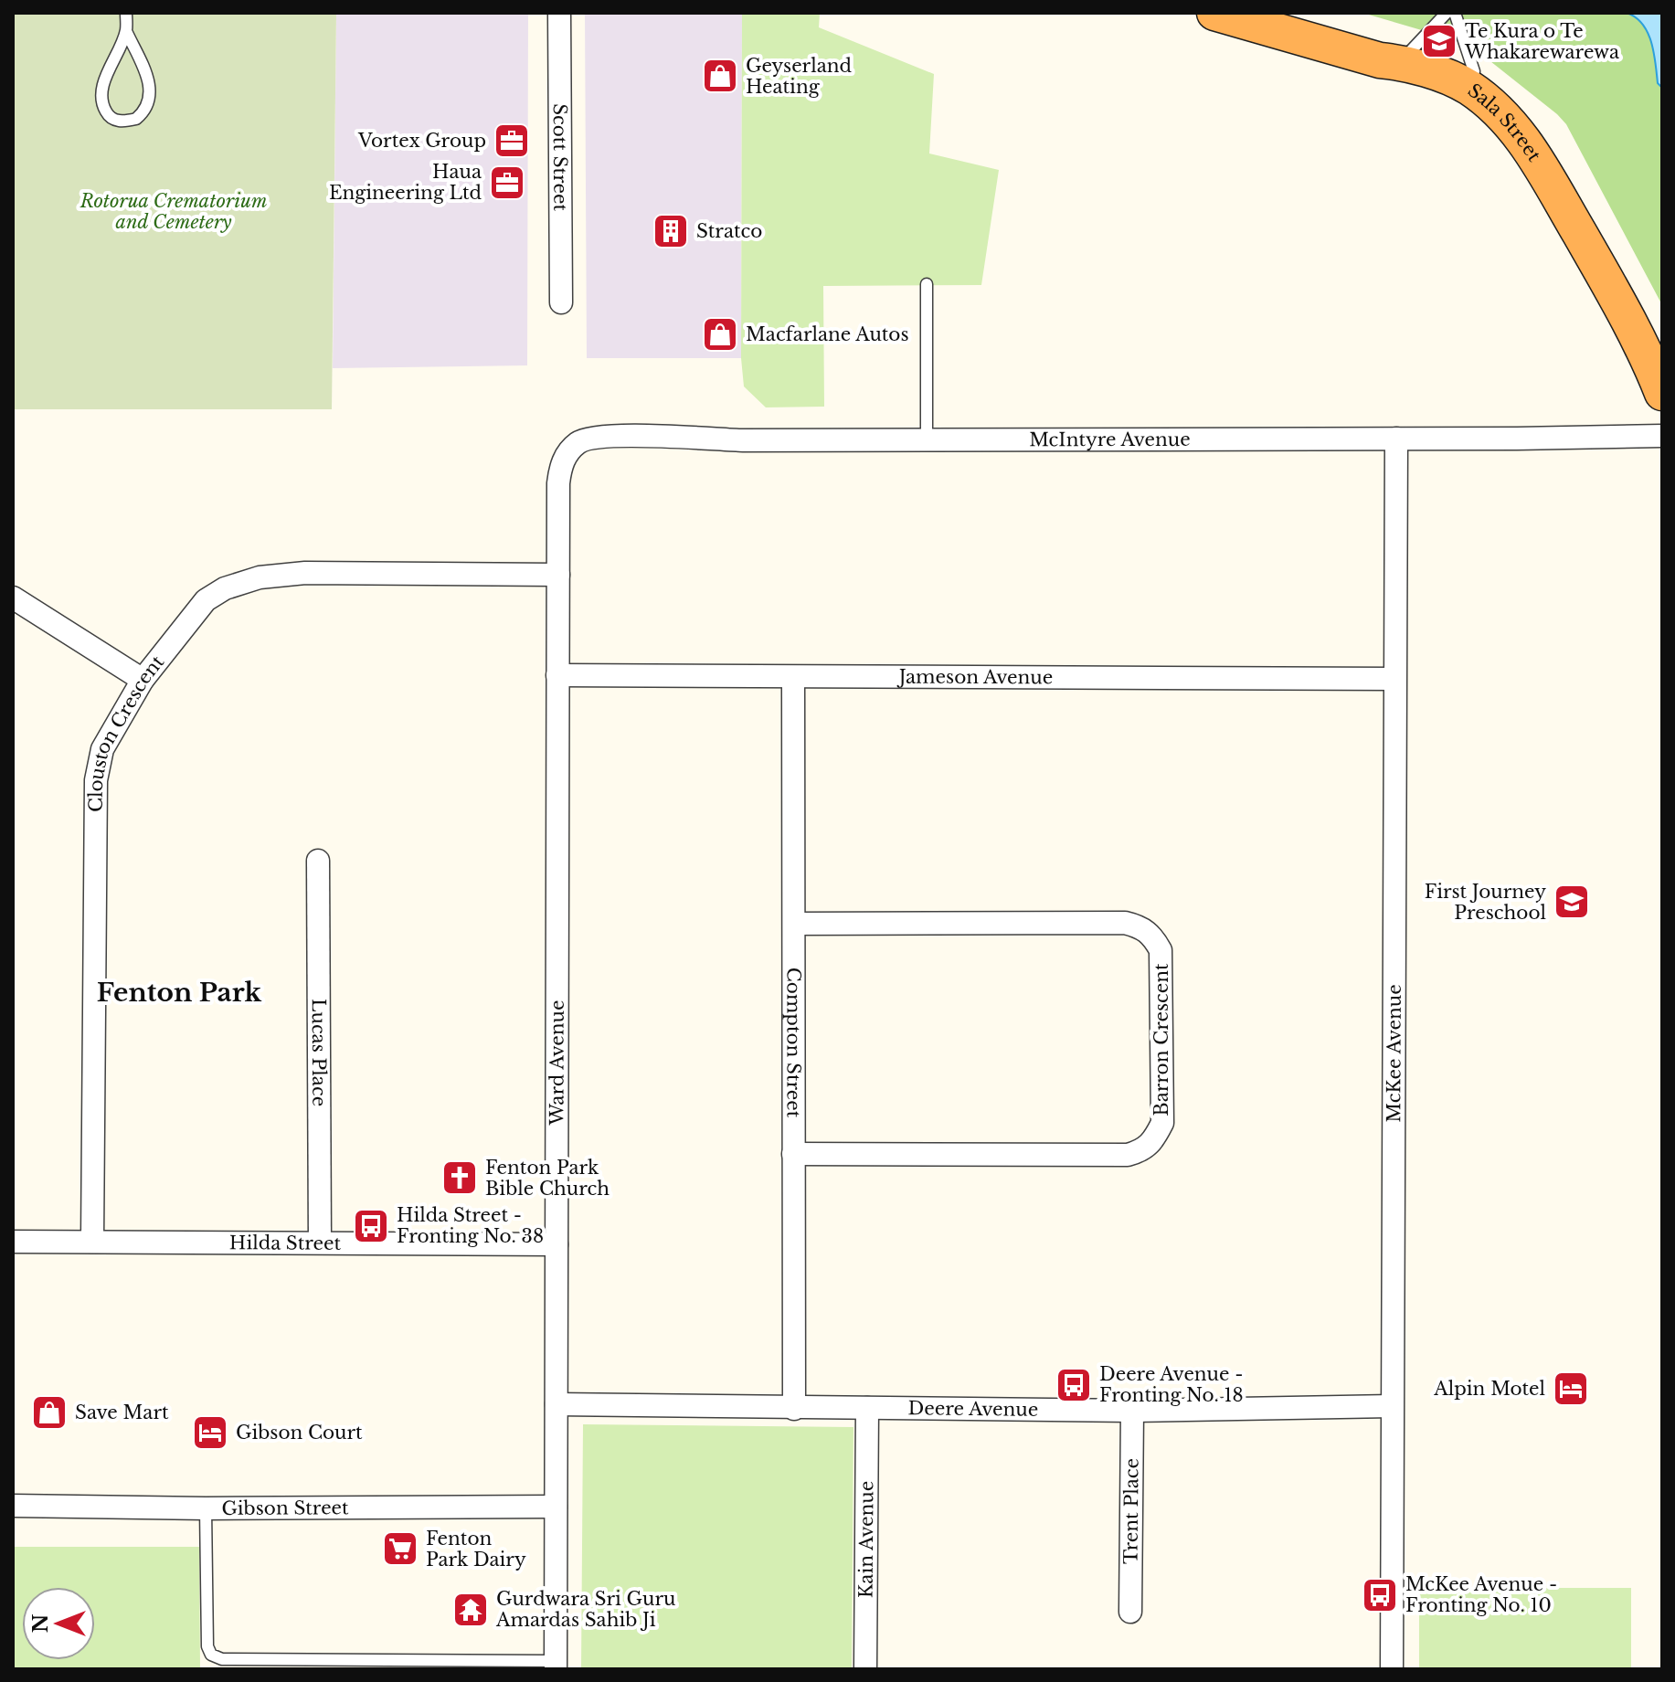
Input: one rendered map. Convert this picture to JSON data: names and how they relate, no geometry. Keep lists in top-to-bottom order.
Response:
{
  "streets": {
    "highway": ["Sala Street"],
    "street": [
      "Scott Street",
      "McIntyre Avenue",
      "Jameson Avenue",
      "Clouston Crescent",
      "Barron Crescent",
      "Compton Street",
      "Lucas Place",
      "McKee Avenue",
      "Ward Avenue",
      "Hilda Street",
      "Deere Avenue",
      "Gibson Street",
      "Trent Place",
      "Kain Avenue"
    ]
  },
  "crossings": [
    ["McIntyre Avenue", "McKee Avenue"],
    ["McIntyre Avenue", "Ward Avenue"],
    ["Jameson Avenue", "Compton Street"],
    ["Jameson Avenue", "McKee Avenue"],
    ["Jameson Avenue", "Ward Avenue"],
    ["Clouston Crescent", "Ward Avenue"],
    ["Clouston Crescent", "Hilda Street"],
    ["Barron Crescent", "Compton Street"],
    ["Compton Street", "Deere Avenue"],
    ["Lucas Place", "Hilda Street"],
    ["McKee Avenue", "Deere Avenue"],
    ["Ward Avenue", "Hilda Street"],
    ["Ward Avenue", "Deere Avenue"],
    ["Ward Avenue", "Gibson Street"],
    ["Deere Avenue", "Trent Place"],
    ["Deere Avenue", "Kain Avenue"]
  ],
  "districts": ["Fenton Park"],
  "parks": ["Rotorua Crematorium and Cemetery"],
  "places": {
    "school or university": ["Te Kura o Te Whakarewarewa", "First Journey Preschool"],
    "shop": ["Geyserland Heating", "Macfarlane Autos", "Save Mart"],
    "office": ["Vortex Group", "Haua Engineering Ltd"],
    "building": ["Stratco"],
    "church": ["Fenton Park Bible Church"],
    "bus stop": ["Hilda Street - Fronting No. 38", "Deere Avenue - Fronting No. 18", "McKee Avenue - Fronting No. 10"],
    "hotel": ["Alpin Motel", "Gibson Court"],
    "supermarket": ["Fenton Park Dairy"],
    "temple": ["Gurdwara Sri Guru Amardas Sahib Ji"]
  },
  "north": "left"
}
